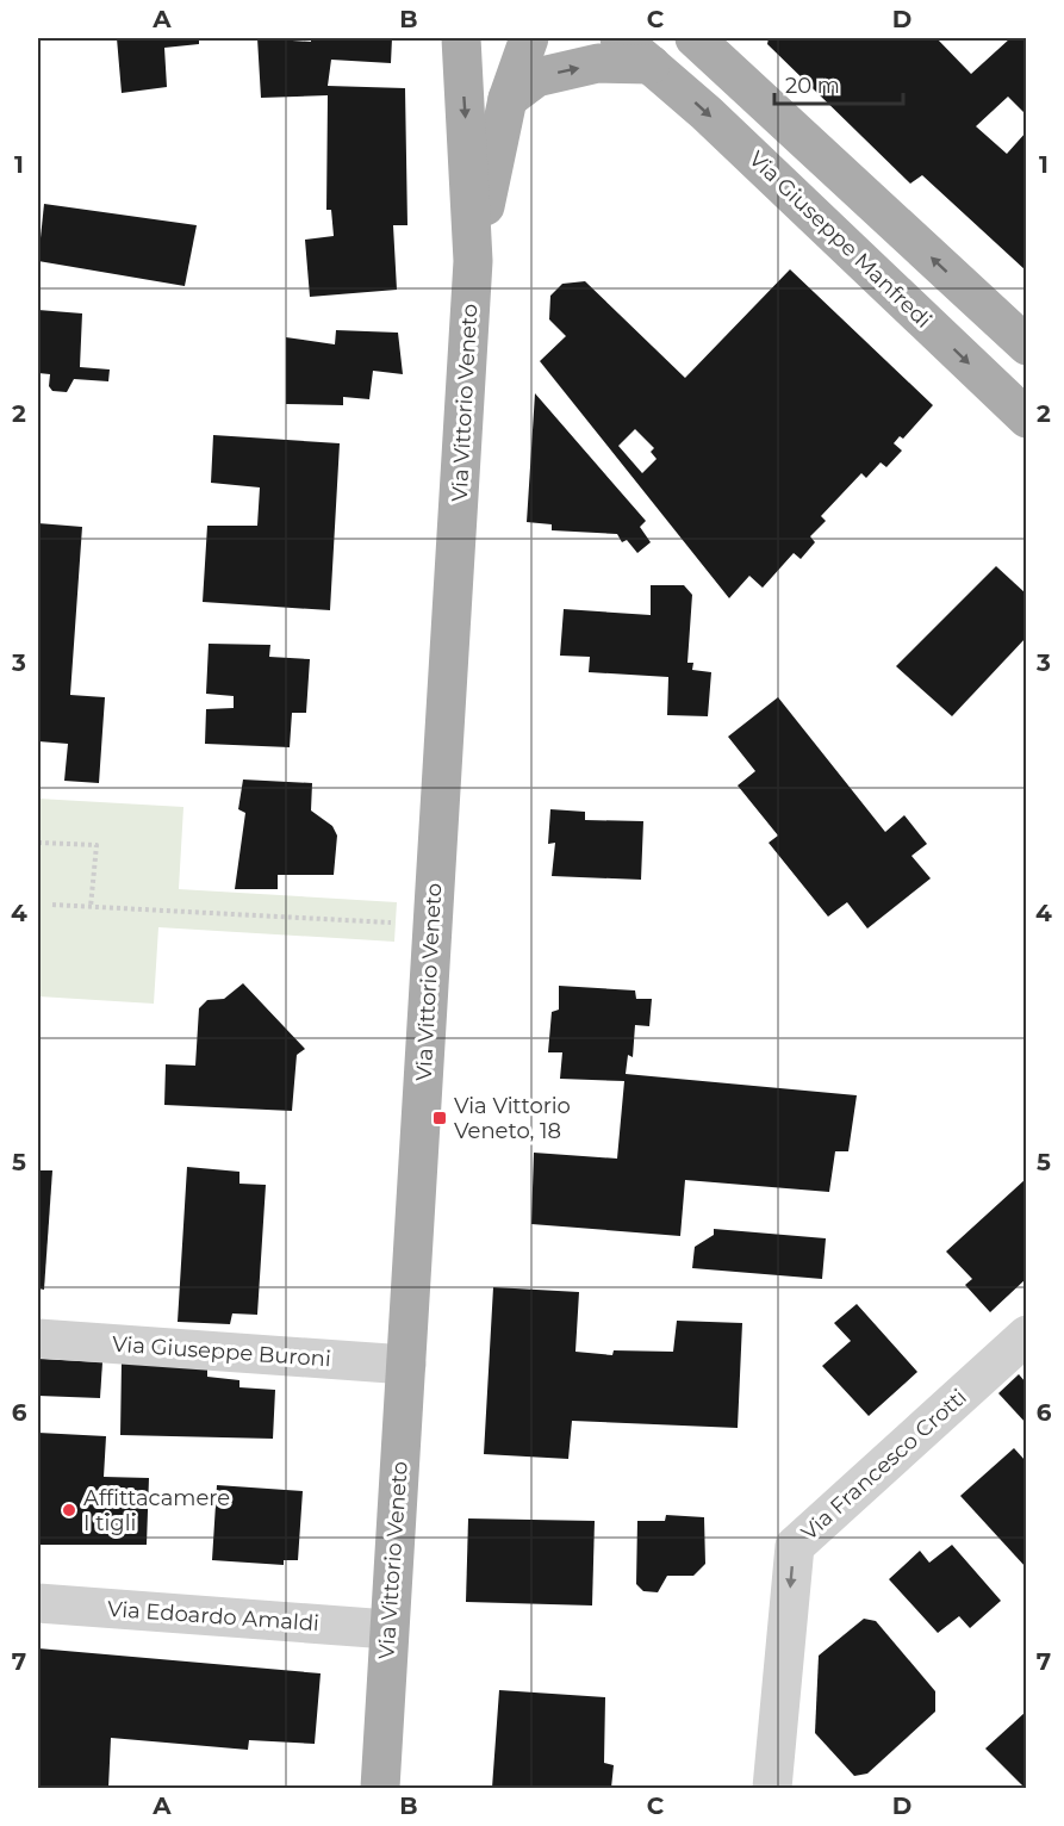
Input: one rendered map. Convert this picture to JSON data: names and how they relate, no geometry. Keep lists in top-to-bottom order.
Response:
{
  "streets": {
    "main road": ["Via Giuseppe Manfredi", "Via Vittorio Veneto"],
    "street": ["Via Giuseppe Buroni", "Via Francesco Crotti", "Via Edoardo Amaldi"]
  },
  "crossings": [
    ["Via Vittorio Veneto", "Via Giuseppe Buroni"],
    ["Via Vittorio Veneto", "Via Edoardo Amaldi"]
  ],
  "one_way": ["Via Francesco Crotti"],
  "places": {
    "transit": ["Via Vittorio Veneto, 18"],
    "other": ["Affittacamere I tigli"]
  },
  "scale_bar": "20 m",
  "grid": {
    "columns": [
      "A",
      "B",
      "C",
      "D"
    ],
    "rows": [
      "1",
      "2",
      "3",
      "4",
      "5",
      "6",
      "7"
    ]
  }
}
